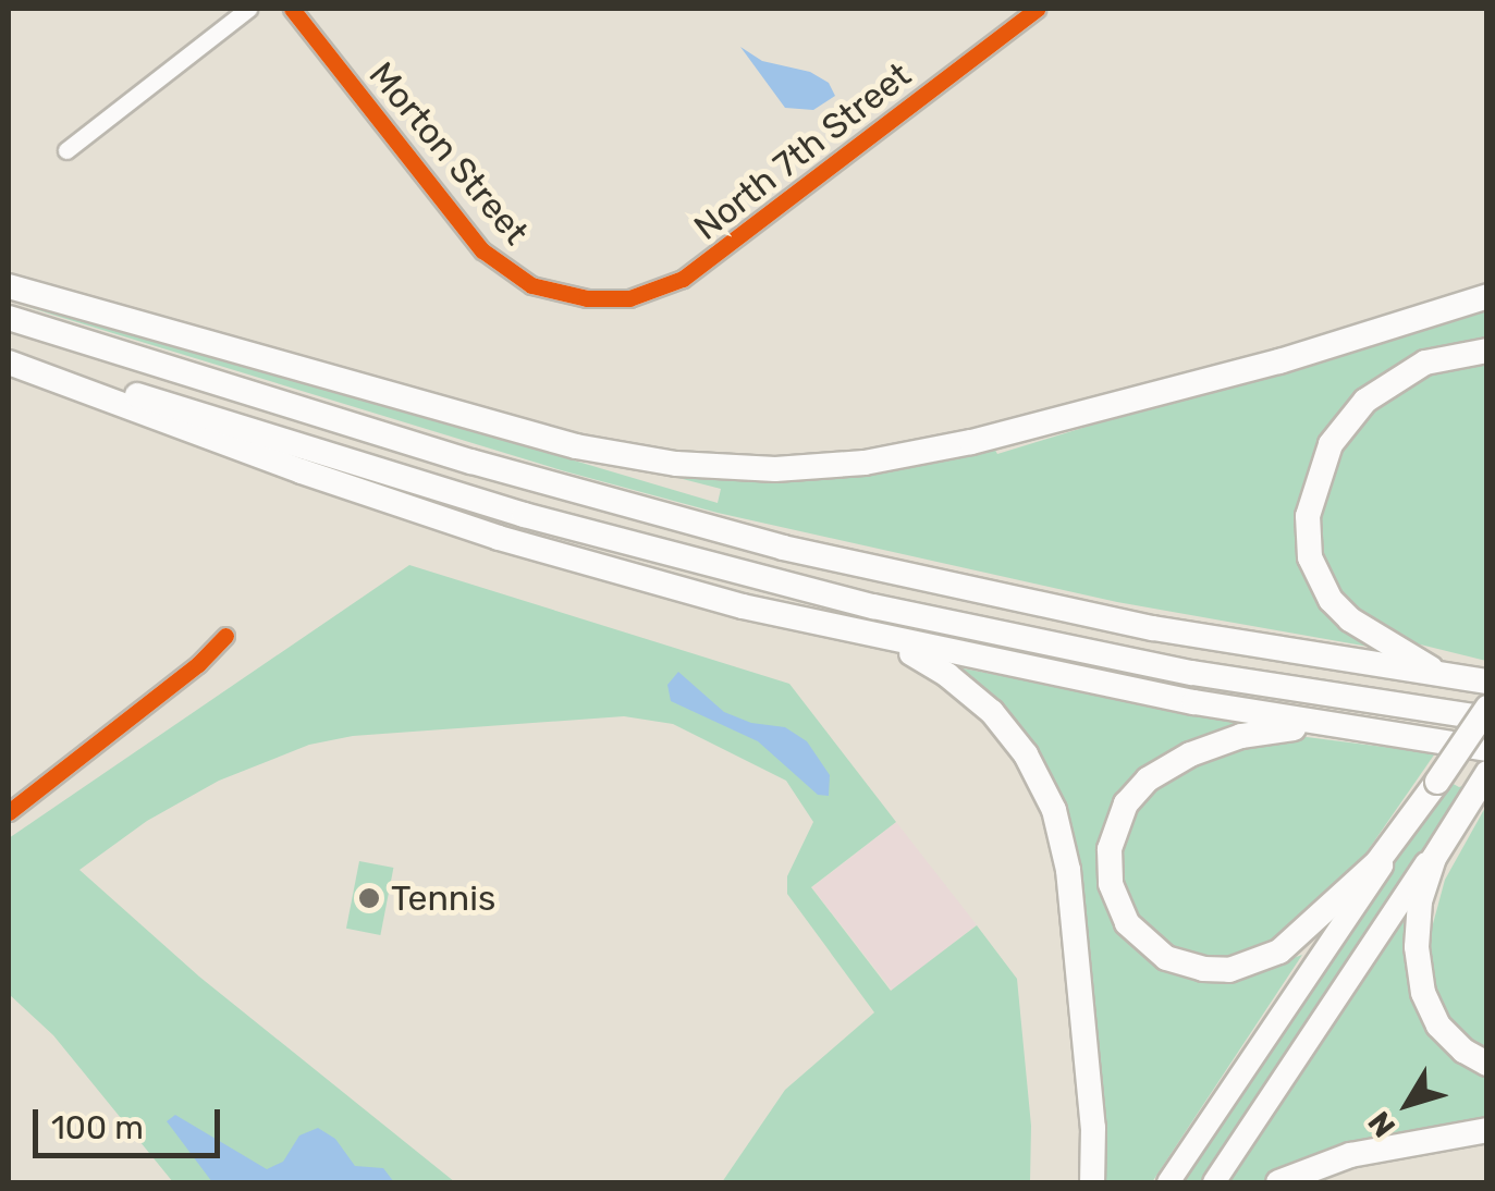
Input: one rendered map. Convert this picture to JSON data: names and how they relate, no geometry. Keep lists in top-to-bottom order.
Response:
{
  "streets": {
    "street": ["North 7th Street", "Morton Street"]
  },
  "crossings": [
    ["North 7th Street", "Morton Street"]
  ],
  "places": ["Tennis"],
  "scale_bar": "100 m",
  "north": "bottom left"
}
